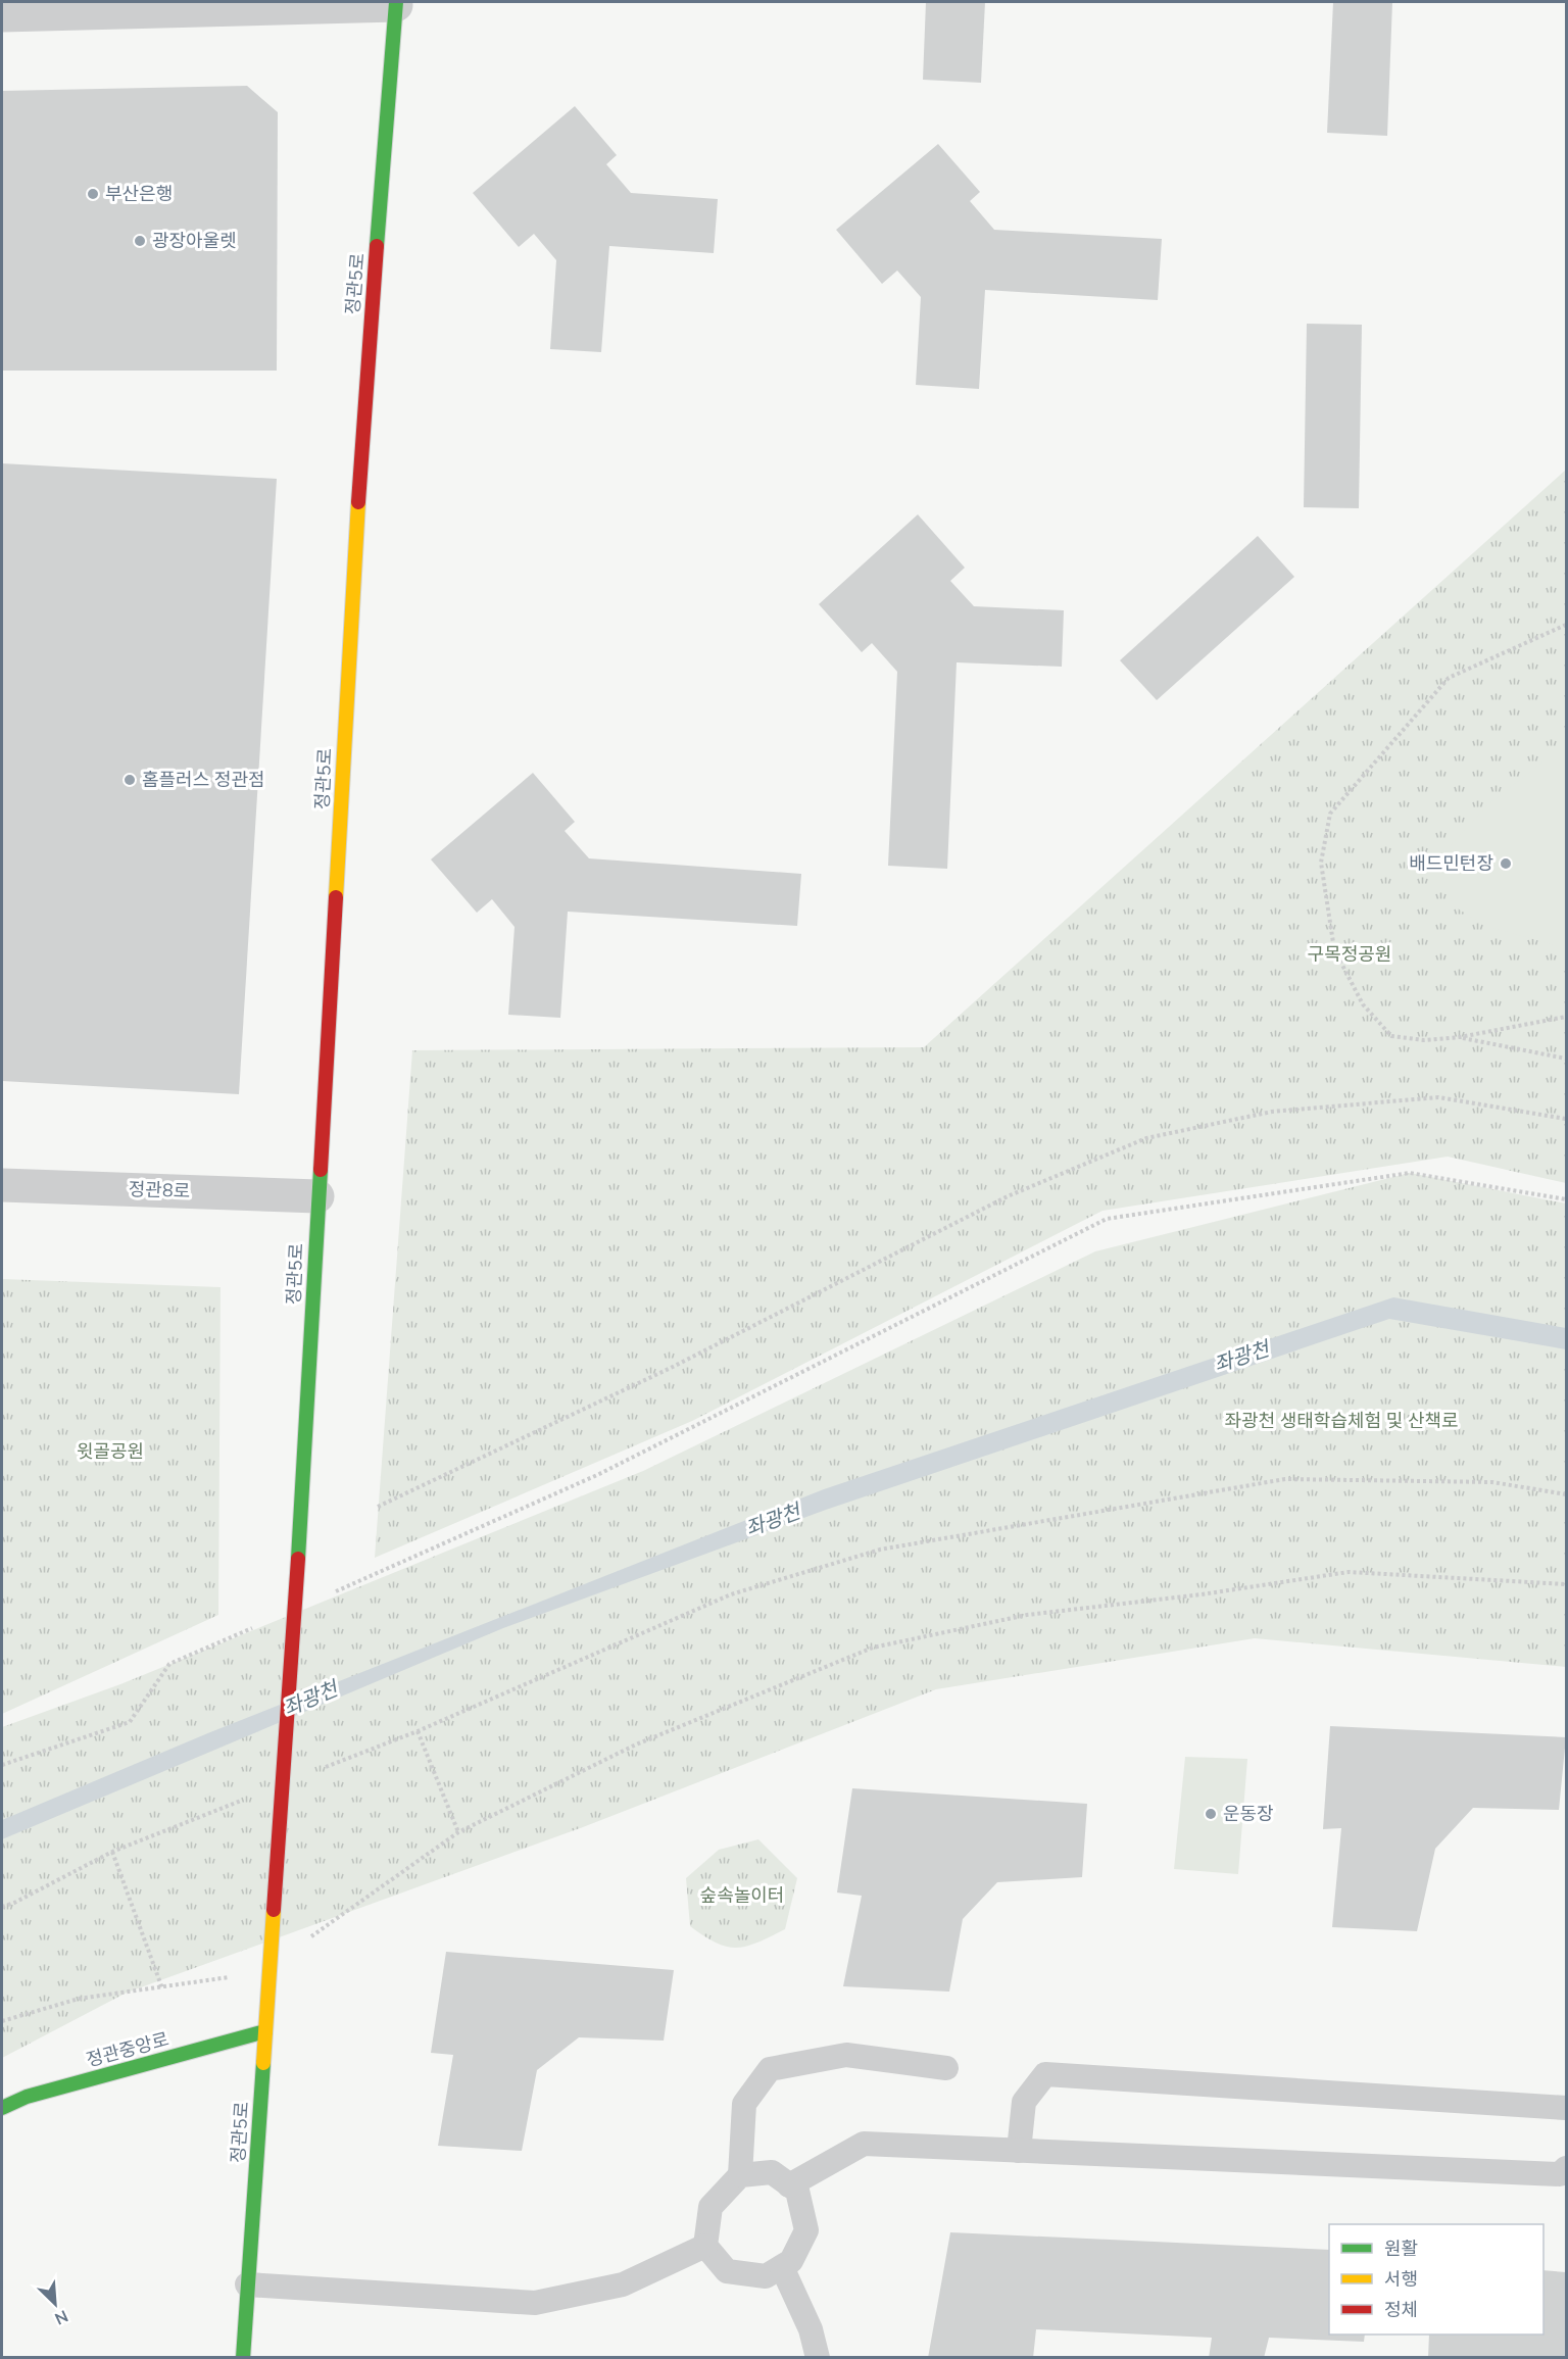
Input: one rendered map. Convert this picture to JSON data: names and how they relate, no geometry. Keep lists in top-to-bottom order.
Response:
{
  "streets": {
    "street": ["정관5로", "정관8로", "정관중앙로"]
  },
  "crossings": [
    ["정관5로", "정관8로"],
    ["정관5로", "정관중앙로"]
  ],
  "water": ["좌광천"],
  "parks": [
    "구목정공원",
    "좌광천 생태학습체험 및 산책로",
    "윗골공원",
    "숲속놀이터"
  ],
  "places": [
    "부산은행",
    "광장아울렛",
    "홈플러스 정관점",
    "배드민턴장",
    "운동장"
  ],
  "legend": ["원활", "서행", "정체"],
  "north": "bottom right"
}
